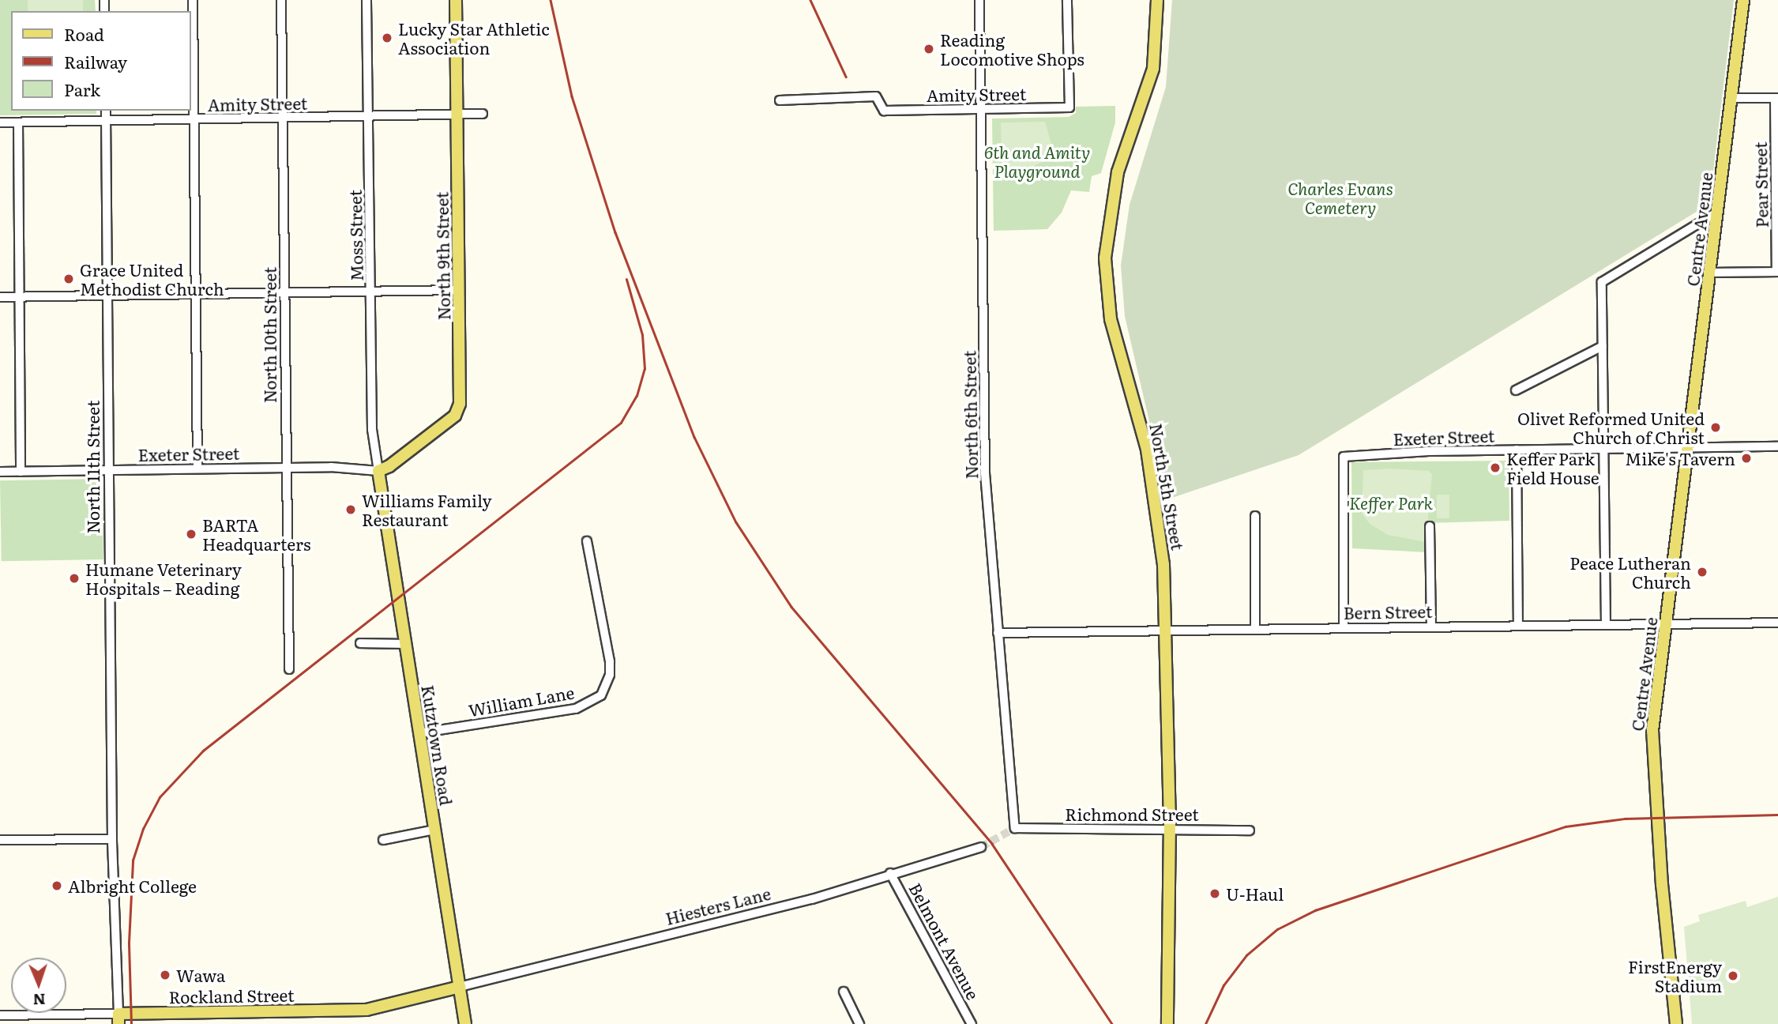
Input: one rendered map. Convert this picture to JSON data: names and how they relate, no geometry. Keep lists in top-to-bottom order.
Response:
{
  "streets": {
    "main road": [
      "Centre Avenue",
      "North 9th Street",
      "North 5th Street",
      "Kutztown Road",
      "Rockland Street"
    ],
    "street": [
      "Amity Street",
      "Pear Street",
      "Moss Street",
      "North 10th Street",
      "North 6th Street",
      "Exeter Street",
      "North 11th Street",
      "Bern Street",
      "William Lane",
      "Richmond Street",
      "Hiesters Lane",
      "Belmont Avenue"
    ]
  },
  "crossings": [
    ["Amity Street", "Moss Street"],
    ["Amity Street", "North 9th Street"],
    ["Amity Street", "North 10th Street"],
    ["Amity Street", "North 6th Street"],
    ["Amity Street", "North 11th Street"],
    ["Centre Avenue", "Exeter Street"],
    ["Centre Avenue", "Bern Street"],
    ["Moss Street", "North 9th Street"],
    ["Moss Street", "Exeter Street"],
    ["Moss Street", "Kutztown Road"],
    ["North 9th Street", "Exeter Street"],
    ["North 9th Street", "Kutztown Road"],
    ["North 10th Street", "Exeter Street"],
    ["North 6th Street", "Bern Street"],
    ["North 6th Street", "Richmond Street"],
    ["Exeter Street", "North 11th Street"],
    ["Exeter Street", "Bern Street"],
    ["Exeter Street", "Kutztown Road"],
    ["North 11th Street", "Rockland Street"],
    ["North 5th Street", "Bern Street"],
    ["North 5th Street", "Richmond Street"],
    ["William Lane", "Kutztown Road"],
    ["Kutztown Road", "Hiesters Lane"],
    ["Kutztown Road", "Rockland Street"],
    ["Hiesters Lane", "Belmont Avenue"],
    ["Hiesters Lane", "Rockland Street"]
  ],
  "parks": ["6th and Amity Playground", "Charles Evans Cemetery", "Keffer Park"],
  "places": [
    "Lucky Star Athletic Association",
    "Reading Locomotive Shops",
    "Grace United Methodist Church",
    "Olivet Reformed United Church of Christ",
    "Mike's Tavern",
    "Keffer Park Field House",
    "Williams Family Restaurant",
    "BARTA Headquarters",
    "Peace Lutheran Church",
    "Humane Veterinary Hospitals – Reading",
    "Albright College",
    "U-Haul",
    "Wawa",
    "FirstEnergy Stadium"
  ],
  "legend": ["Road", "Railway", "Park"],
  "north": "bottom"
}
